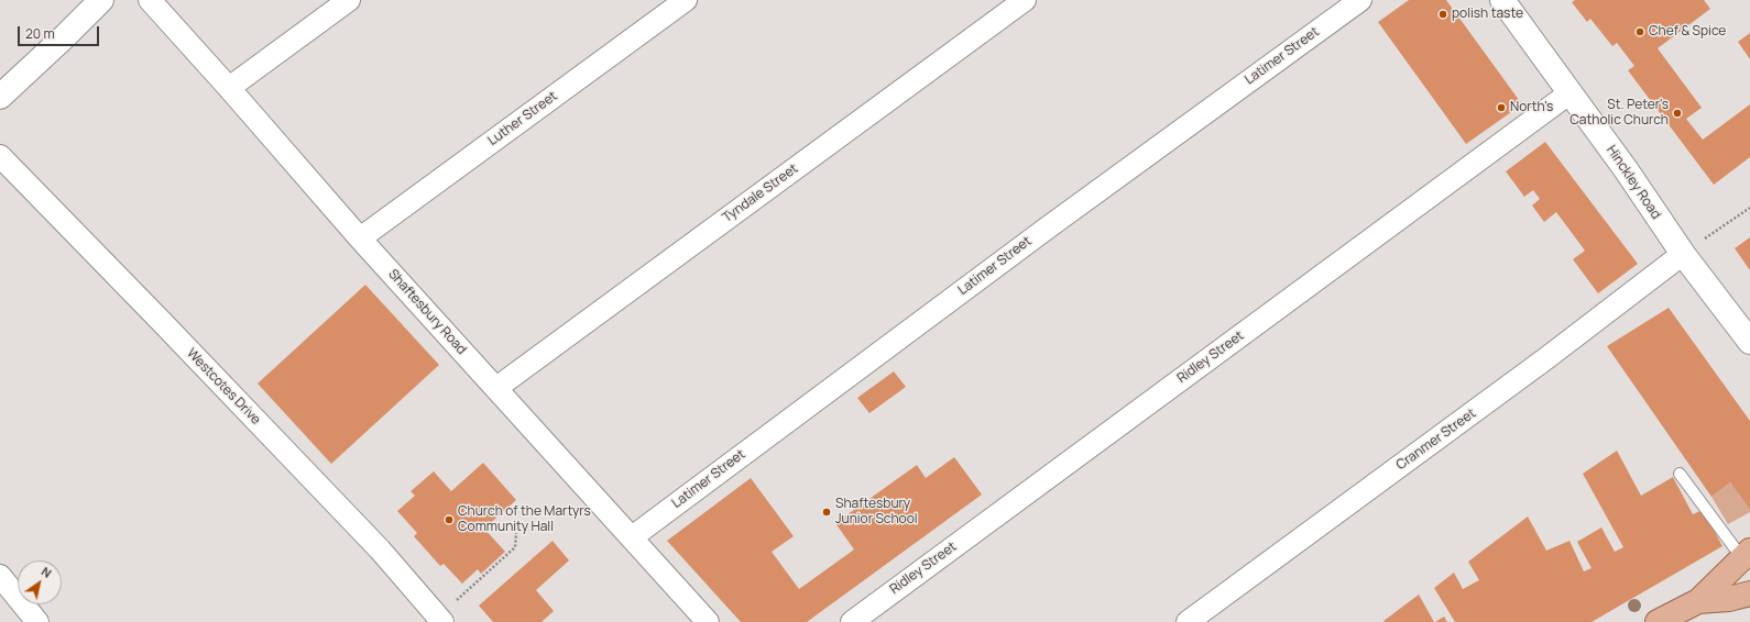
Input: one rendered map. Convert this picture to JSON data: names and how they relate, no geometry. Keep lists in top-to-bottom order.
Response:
{
  "streets": {
    "street": [
      "Latimer Street",
      "Luther Street",
      "Hinckley Road",
      "Tyndale Street",
      "Shaftesbury Road",
      "Ridley Street",
      "Westcotes Drive",
      "Cranmer Street"
    ]
  },
  "crossings": [
    ["Latimer Street", "Shaftesbury Road"],
    ["Luther Street", "Shaftesbury Road"],
    ["Hinckley Road", "Ridley Street"],
    ["Hinckley Road", "Cranmer Street"],
    ["Tyndale Street", "Shaftesbury Road"]
  ],
  "places": [
    "polish taste",
    "Chef & Spice",
    "North's",
    "St. Peter's Catholic Church",
    "Shaftesbury Junior School",
    "Church of the Martyrs Community Hall"
  ],
  "scale_bar": "20 m",
  "north": "top right"
}
